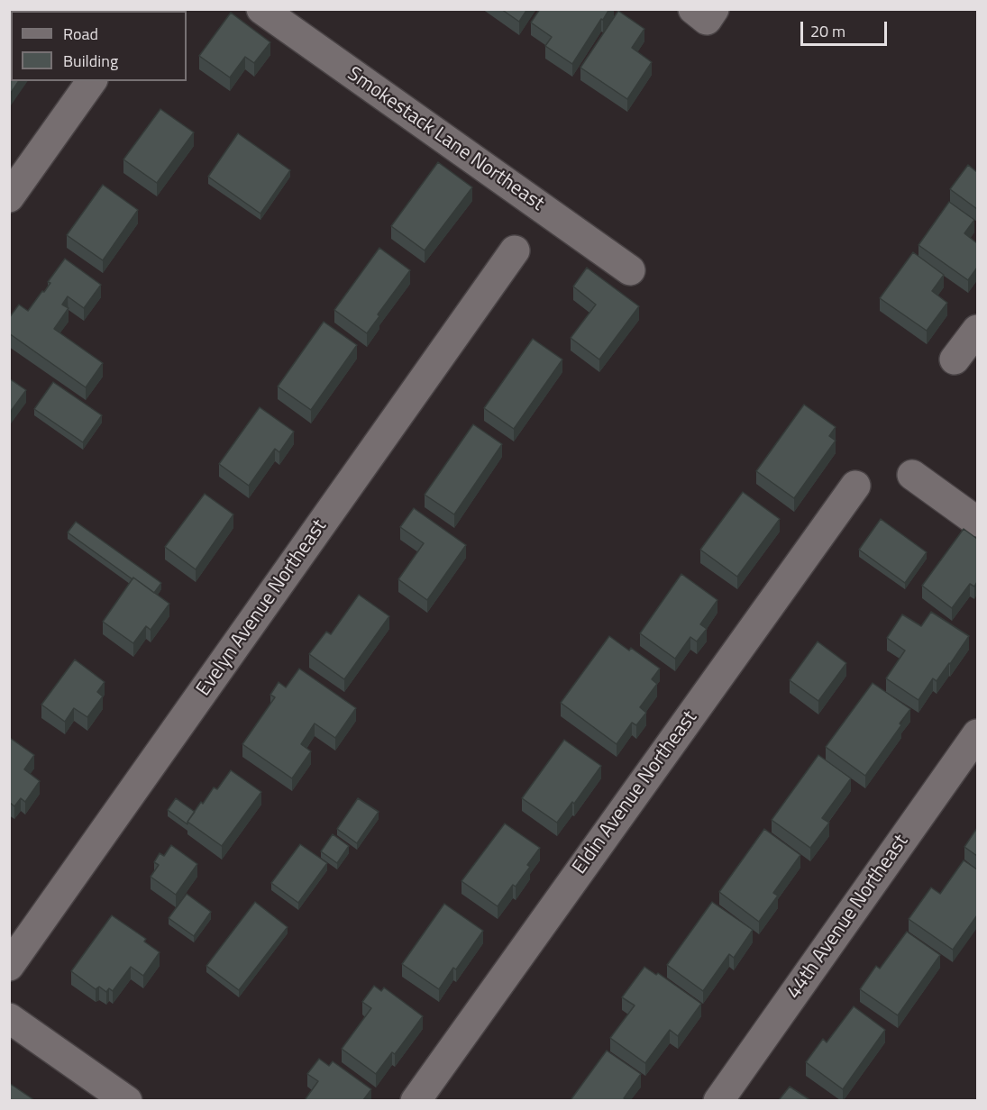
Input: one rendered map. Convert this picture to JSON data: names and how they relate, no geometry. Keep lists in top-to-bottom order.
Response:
{
  "streets": {
    "street": [
      "Smokestack Lane Northeast",
      "Evelyn Avenue Northeast",
      "Eldin Avenue Northeast",
      "44th Avenue Northeast"
    ]
  },
  "legend": ["Road", "Building"],
  "scale_bar": "20 m"
}
